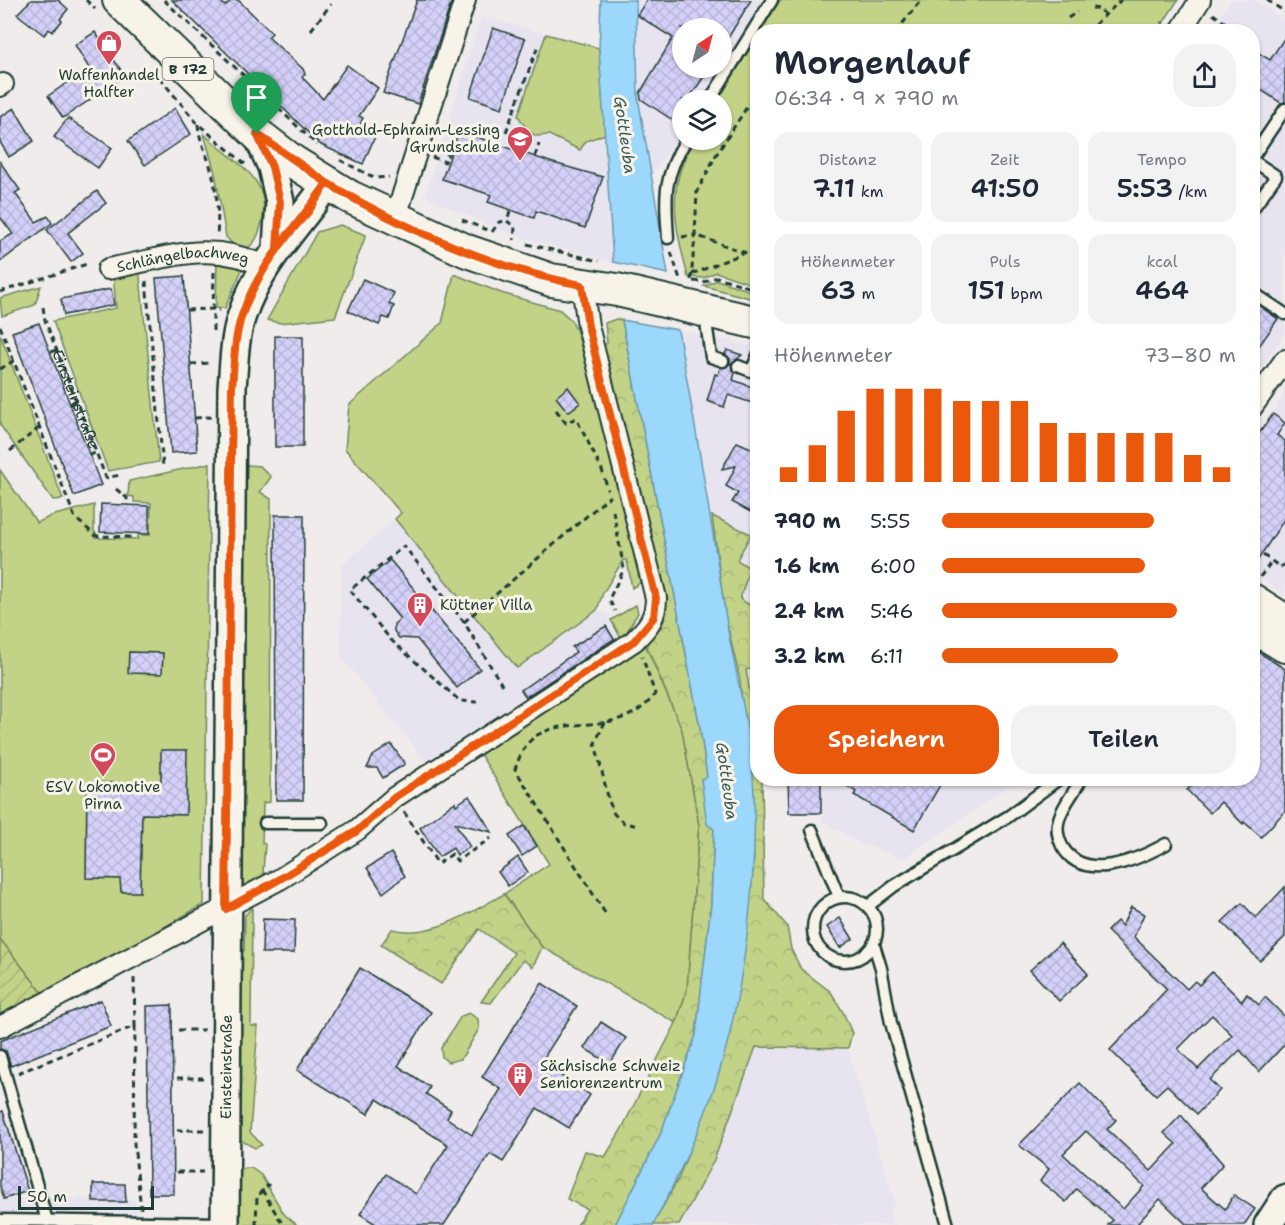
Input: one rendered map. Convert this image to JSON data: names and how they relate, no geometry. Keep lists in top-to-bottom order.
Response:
{
  "streets": {
    "main road": ["B 172", "Einsteinstraße"],
    "street": ["Schlängelbachweg"]
  },
  "crossings": [
    ["B 172", "Einsteinstraße"],
    ["Schlängelbachweg", "Einsteinstraße"]
  ],
  "water": ["Gottleuba"],
  "places": {
    "shop": ["Waffenhandel Halfter"],
    "school or university": ["Gotthold-Ephraim-Lessing Grundschule"],
    "building": ["Küttner Villa", "Sächsische Schweiz Seniorenzentrum"],
    "sports": ["ESV Lokomotive Pirna"]
  },
  "scale_bar": "50 m",
  "north": "top right",
  "page": {
    "heading": ["Morgenlauf", "06:34 · 9 × 790 m"],
    "stats": [
      ["Distanz", "7.11 km"],
      ["Zeit", "41:50"],
      ["Tempo", "5:53 /km"],
      ["Höhenmeter", "63 m"],
      ["Puls", "151 bpm"],
      ["kcal", "464"]
    ],
    "chart": ["Höhenmeter", "73–80 m"],
    "list": [
      {
        "name": "790 m",
        "note": "5:55"
      },
      {
        "name": "1.6 km",
        "note": "6:00"
      },
      {
        "name": "2.4 km",
        "note": "5:46"
      },
      {
        "name": "3.2 km",
        "note": "6:11"
      }
    ],
    "buttons": ["Speichern", "Teilen"],
    "scale": "50 m"
  }
}
